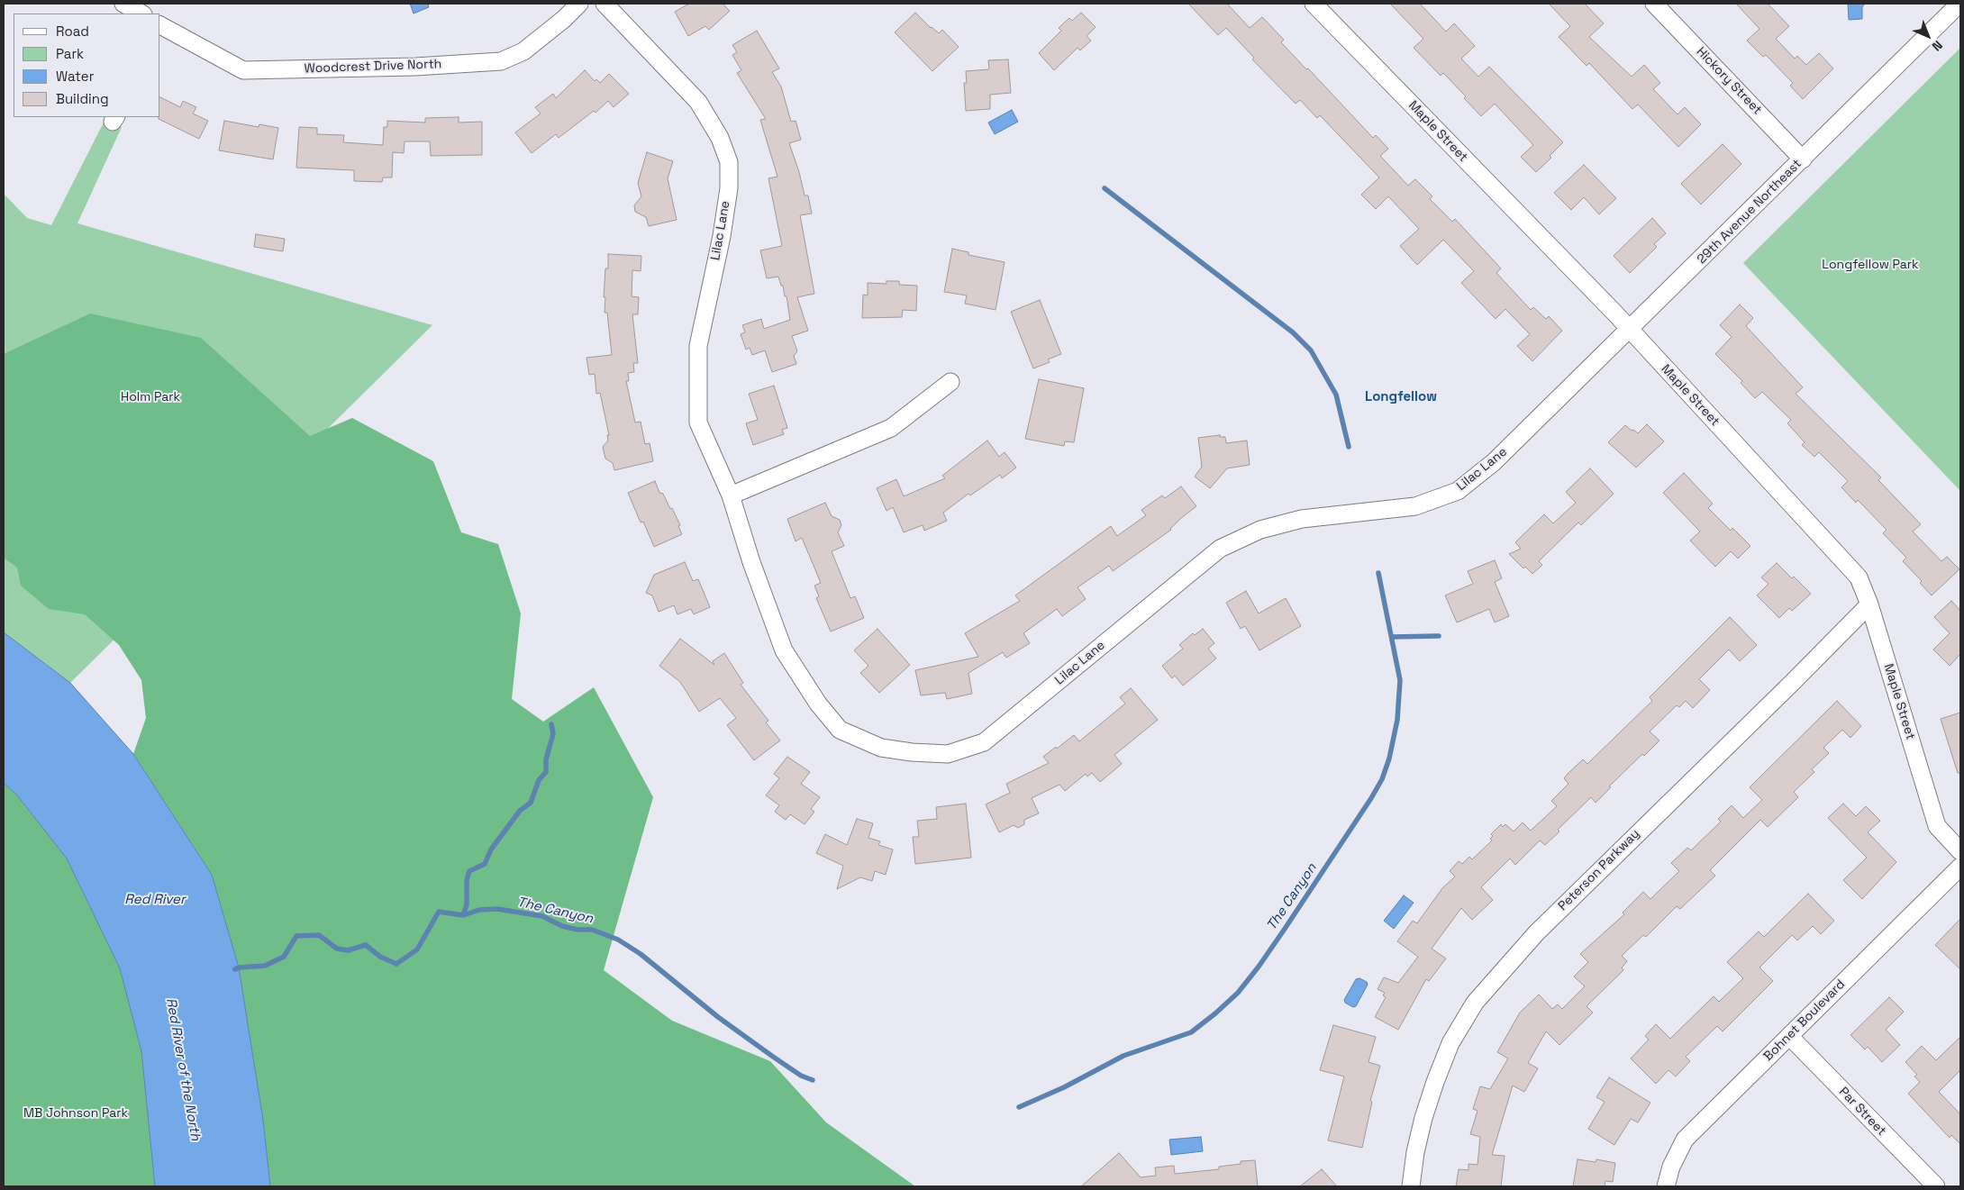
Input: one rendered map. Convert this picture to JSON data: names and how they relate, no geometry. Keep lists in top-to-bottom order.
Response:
{
  "streets": {
    "street": [
      "Woodcrest Drive North",
      "Hickory Street",
      "Maple Street",
      "29th Avenue Northeast",
      "Lilac Lane",
      "Peterson Parkway",
      "Bohnet Boulevard",
      "Par Street"
    ]
  },
  "crossings": [
    ["Hickory Street", "29th Avenue Northeast"],
    ["Maple Street", "29th Avenue Northeast"],
    ["Maple Street", "Peterson Parkway"],
    ["29th Avenue Northeast", "Lilac Lane"],
    ["Bohnet Boulevard", "Par Street"]
  ],
  "districts": ["Longfellow"],
  "water": ["The Canyon", "Red River", "Red River of the North"],
  "parks": ["Longfellow Park", "Holm Park", "MB Johnson Park"],
  "legend": [
    "Road",
    "Park",
    "Water",
    "Building"
  ],
  "north": "bottom right"
}
